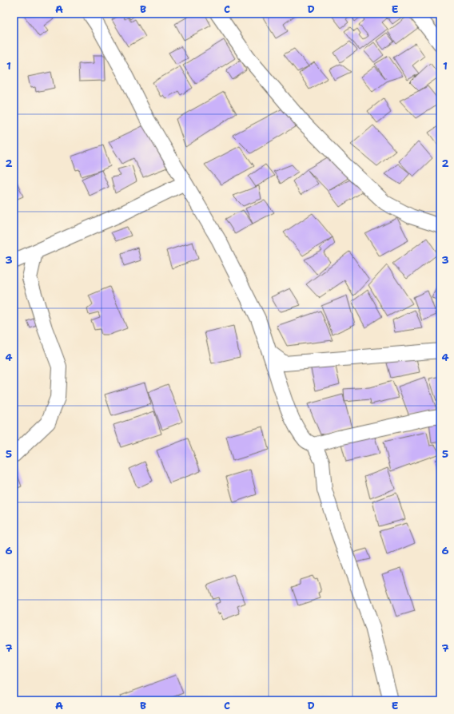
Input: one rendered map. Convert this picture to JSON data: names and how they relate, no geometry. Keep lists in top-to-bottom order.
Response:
{
  "grid": {
    "columns": [
      "A",
      "B",
      "C",
      "D",
      "E"
    ],
    "rows": [
      "1",
      "2",
      "3",
      "4",
      "5",
      "6",
      "7"
    ]
  }
}
